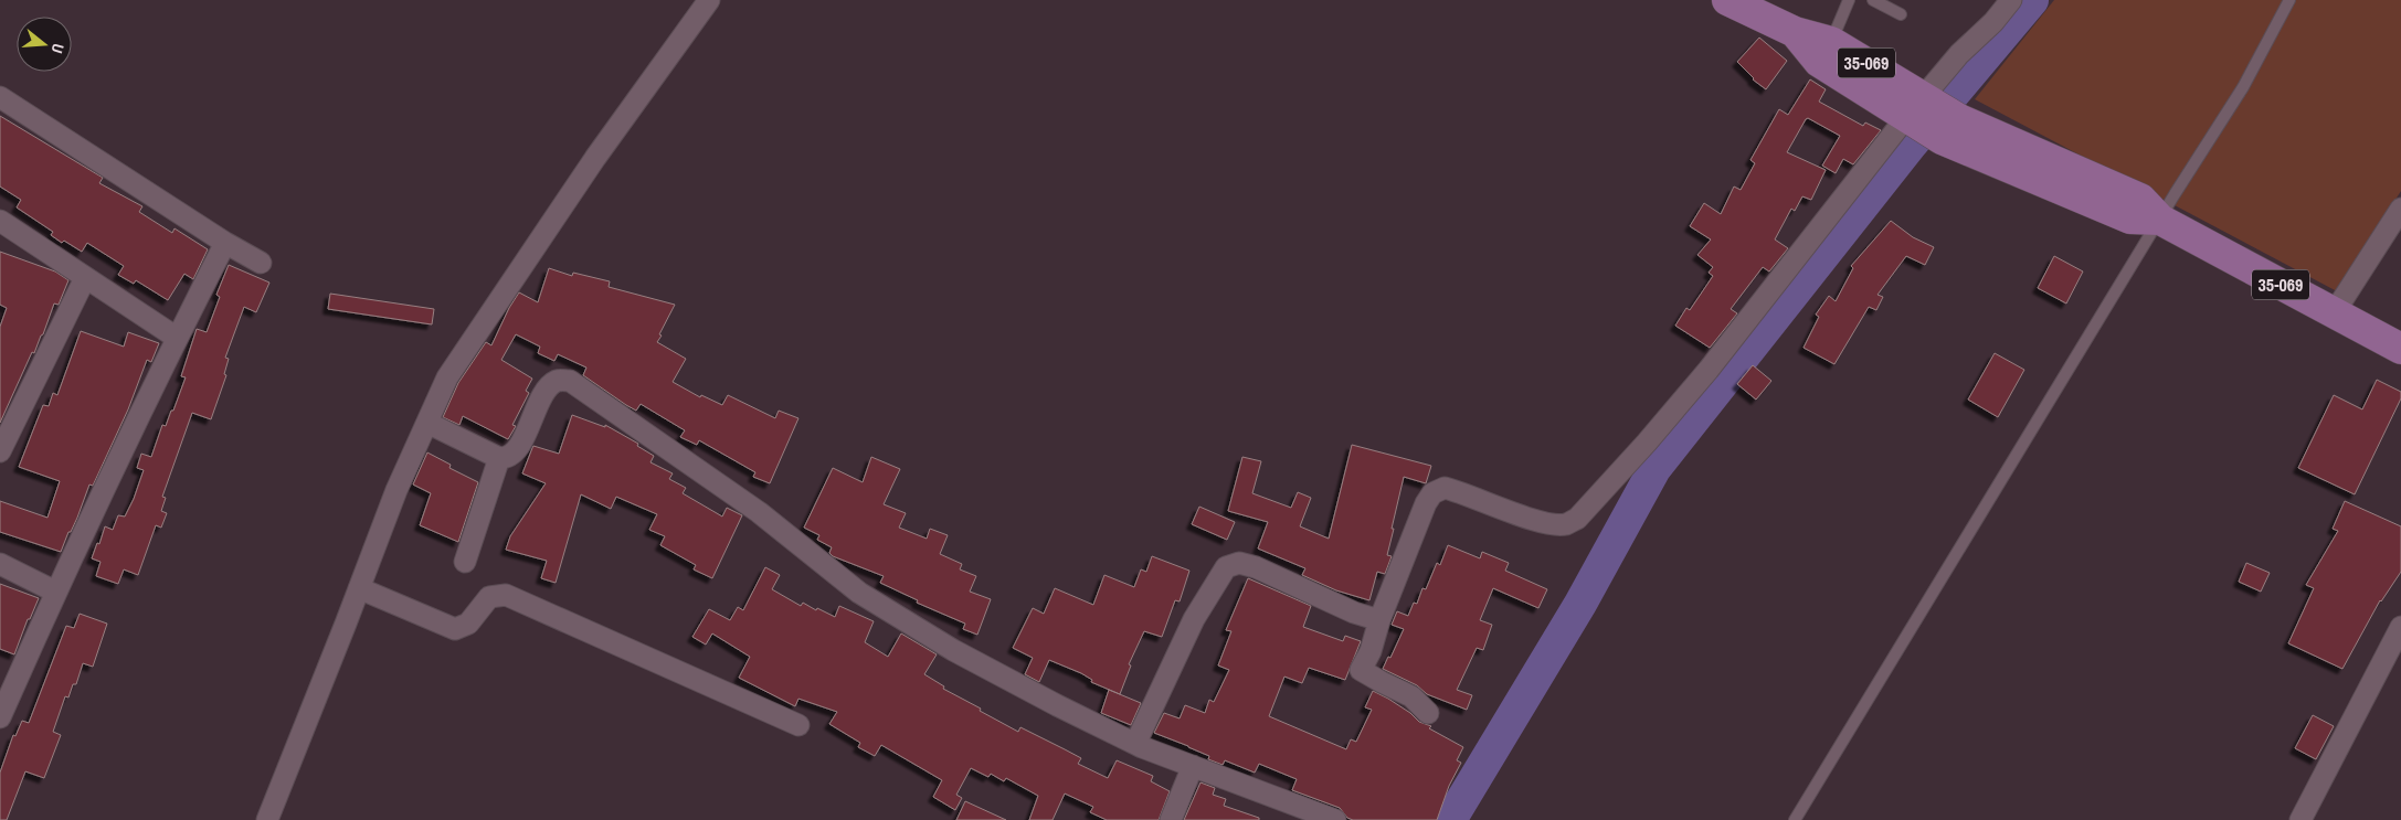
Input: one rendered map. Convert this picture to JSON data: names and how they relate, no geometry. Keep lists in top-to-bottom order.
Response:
{
  "streets": {
    "main road": ["35-069"]
  },
  "north": "right"
}
